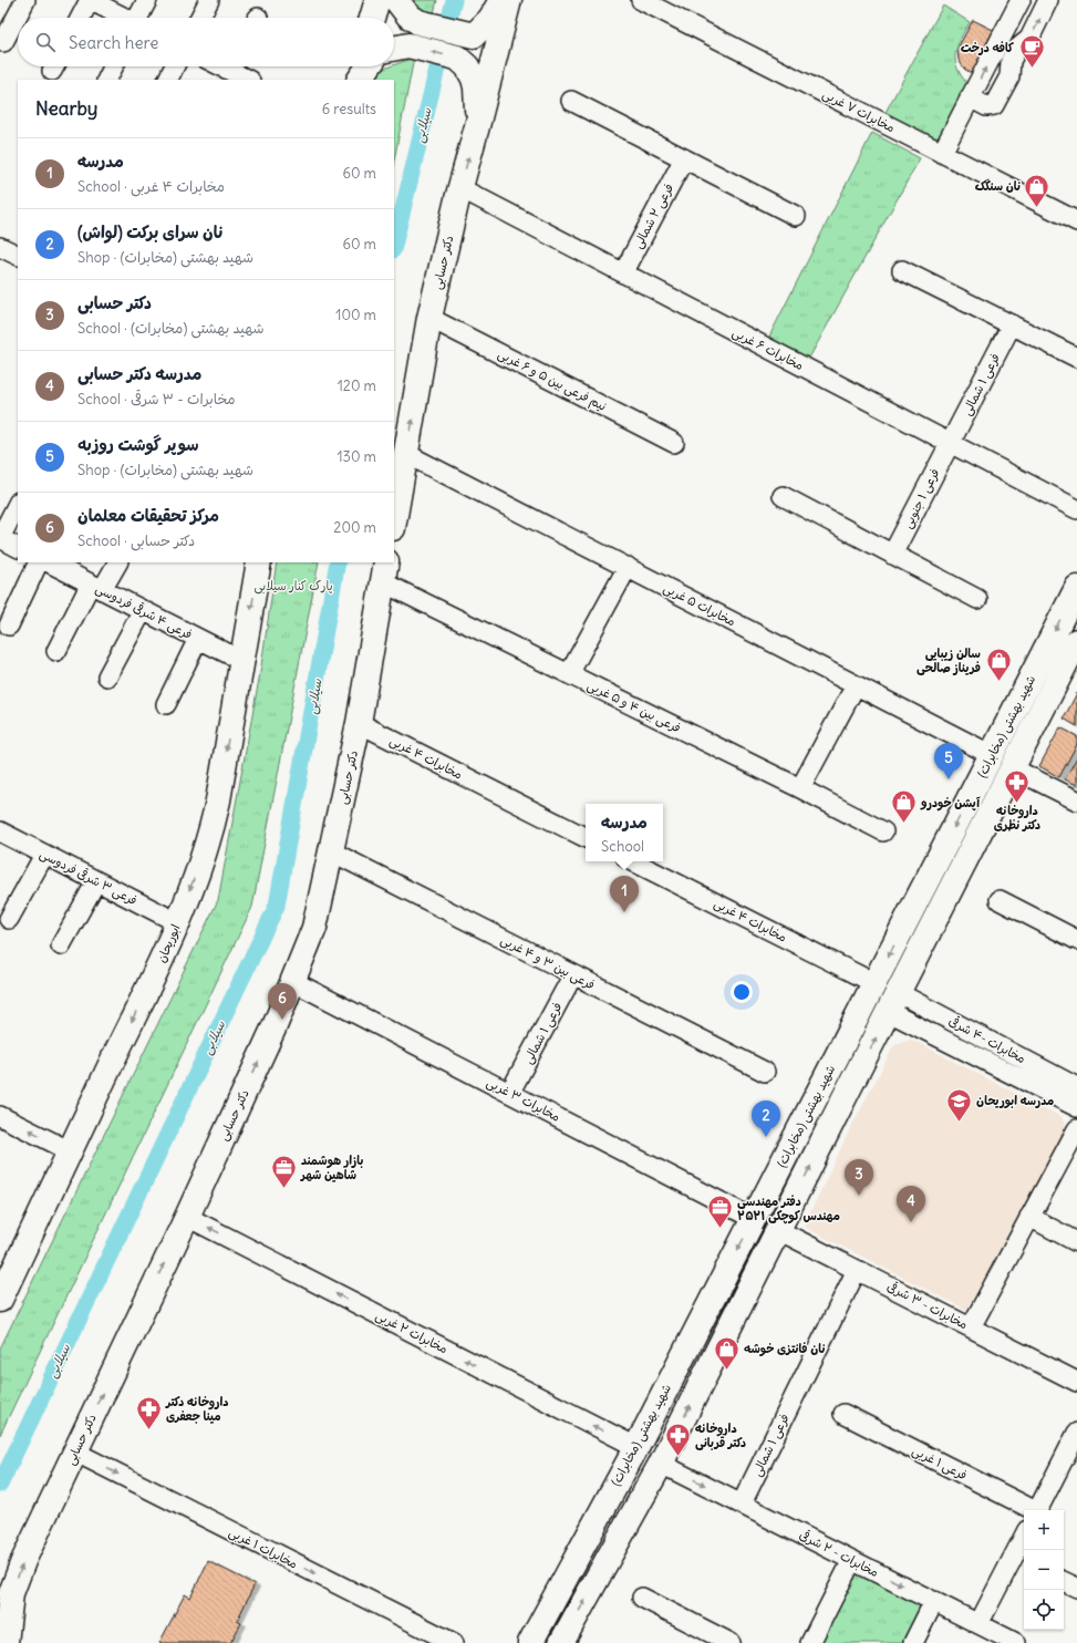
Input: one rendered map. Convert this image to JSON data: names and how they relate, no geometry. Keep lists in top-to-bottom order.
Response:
{
  "streets": {
    "main road": ["دکتر حسابی", "شهید بهشتی (مخابرات)", "ابوریحان"],
    "street": [
      "مخابرات ۷ غربی",
      "فرعی ۲ شمالی",
      "مخابرات ۶ غربی",
      "نیم فرعی بین ۵ و ۶ غربی",
      "فرعی ۱ شمالی",
      "فرعی ۱ جنوبی",
      "مخابرات ۵ غربی",
      "فرعی ۴ شرقی فردوسی",
      "فرعی بین ۴ و ۵ غربی",
      "مخابرات ۴ غربی",
      "فرعی ۳ شرقی فردوسی",
      "فرعی بین ۳ و ۴ غربی",
      "مخابرات -۴ شرقی",
      "مخابرات ۳ غربی",
      "مخابرات - ۳ شرقی",
      "مخابرات ۲ غربی",
      "فرعی ۱ غربی",
      "مخابرات ۱ غربی",
      "مخابرات - ۲ شرقی"
    ]
  },
  "crossings": [
    ["فرعی ۲ شمالی", "مخابرات ۶ غربی"],
    ["دکتر حسابی", "مخابرات ۶ غربی"],
    ["دکتر حسابی", "نیم فرعی بین ۵ و ۶ غربی"],
    ["دکتر حسابی", "مخابرات ۵ غربی"],
    ["دکتر حسابی", "فرعی بین ۴ و ۵ غربی"],
    ["دکتر حسابی", "مخابرات ۴ غربی"],
    ["دکتر حسابی", "فرعی بین ۳ و ۴ غربی"],
    ["دکتر حسابی", "مخابرات ۳ غربی"],
    ["دکتر حسابی", "مخابرات ۲ غربی"],
    ["دکتر حسابی", "مخابرات ۱ غربی"],
    ["مخابرات ۶ غربی", "فرعی ۱ شمالی"],
    ["مخابرات ۶ غربی", "فرعی ۱ جنوبی"],
    ["فرعی ۱ شمالی", "فرعی ۱ جنوبی"],
    ["فرعی ۱ شمالی", "فرعی بین ۳ و ۴ غربی"],
    ["فرعی ۱ شمالی", "مخابرات ۳ غربی"],
    ["فرعی ۱ شمالی", "مخابرات - ۳ شرقی"],
    ["فرعی ۱ شمالی", "مخابرات - ۲ شرقی"],
    ["مخابرات ۵ غربی", "شهید بهشتی (مخابرات)"],
    ["فرعی ۴ شرقی فردوسی", "ابوریحان"],
    ["شهید بهشتی (مخابرات)", "مخابرات ۴ غربی"],
    ["شهید بهشتی (مخابرات)", "مخابرات -۴ شرقی"],
    ["شهید بهشتی (مخابرات)", "مخابرات ۳ غربی"],
    ["شهید بهشتی (مخابرات)", "مخابرات - ۳ شرقی"],
    ["شهید بهشتی (مخابرات)", "مخابرات ۲ غربی"],
    ["شهید بهشتی (مخابرات)", "مخابرات - ۲ شرقی"],
    ["فرعی ۳ شرقی فردوسی", "ابوریحان"]
  ],
  "one_way": [
    "دکتر حسابی",
    "ابوریحان",
    "مخابرات ۲ غربی",
    "مخابرات ۱ غربی",
    "مخابرات - ۲ شرقی"
  ],
  "water": ["سیلابی"],
  "parks": ["پارک کنار سیلابی"],
  "places": {
    "cafe": ["کافه درخت"],
    "shop": [
      "نان سنگک",
      "سالن زیبایی فریناز صالحی",
      "آپشن خودرو",
      "نان فانتزی خوشه"
    ],
    "pharmacy": ["داروخانه دکتر نظری", "داروخانه دکتر مینا جعفری", "داروخانه دکتر قربانی"],
    "school or university": ["مدرسه ابوریحان"],
    "office": ["بازار هوشمند شاهین شهر", "دفتر مهندسی ۲۵۲۱ مهندس کوچکی"]
  },
  "page": {
    "search": "Search here",
    "heading": ["Nearby", "6 results"],
    "list": [
      {
        "mark": "1",
        "name": "مدرسه",
        "note": "School · مخابرات ۴ غربی",
        "value": "60 m"
      },
      {
        "mark": "2",
        "name": "نان سرای برکت (لواش)",
        "note": "Shop · شهید بهشتی (مخابرات)",
        "value": "60 m"
      },
      {
        "mark": "3",
        "name": "دکتر حسابی",
        "note": "School · شهید بهشتی (مخابرات)",
        "value": "100 m"
      },
      {
        "mark": "4",
        "name": "مدرسه دکتر حسابی",
        "note": "School · مخابرات - ۳ شرقی",
        "value": "120 m"
      },
      {
        "mark": "5",
        "name": "سوپر گوشت روزبه",
        "note": "Shop · شهید بهشتی (مخابرات)",
        "value": "130 m"
      },
      {
        "mark": "6",
        "name": "مرکز تحقیقات معلمان",
        "note": "School · دکتر حسابی",
        "value": "200 m"
      }
    ],
    "pins": [
      "5",
      "1",
      "6",
      "2",
      "3",
      "4"
    ],
    "popup": ["مدرسه", "School"],
    "map_buttons": ["+", "−"]
  }
}
